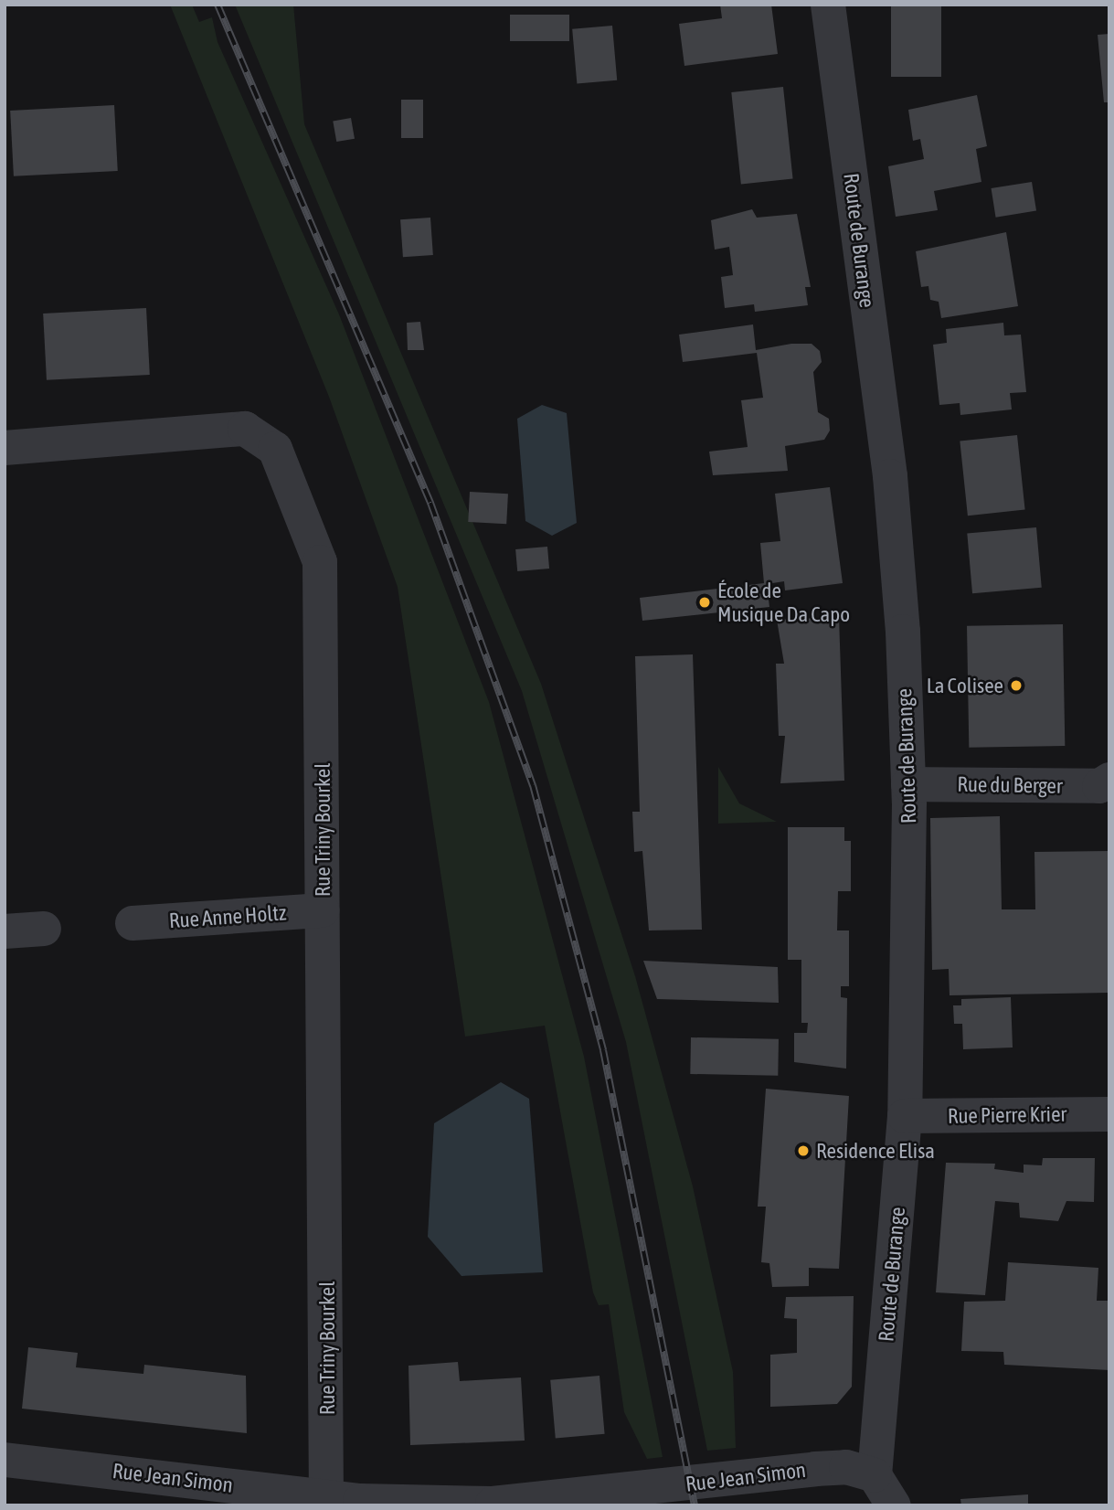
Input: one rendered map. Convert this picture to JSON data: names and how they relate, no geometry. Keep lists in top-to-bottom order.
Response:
{
  "streets": {
    "street": [
      "Route de Burange",
      "Rue du Berger",
      "Rue Triny Bourkel",
      "Rue Anne Holtz",
      "Rue Pierre Krier",
      "Rue Jean Simon"
    ]
  },
  "crossings": [
    ["Route de Burange", "Rue du Berger"],
    ["Route de Burange", "Rue Pierre Krier"],
    ["Route de Burange", "Rue Jean Simon"],
    ["Rue Triny Bourkel", "Rue Anne Holtz"],
    ["Rue Triny Bourkel", "Rue Jean Simon"]
  ],
  "places": ["École de Musique Da Capo", "La Colisee", "Residence Elisa"]
}
